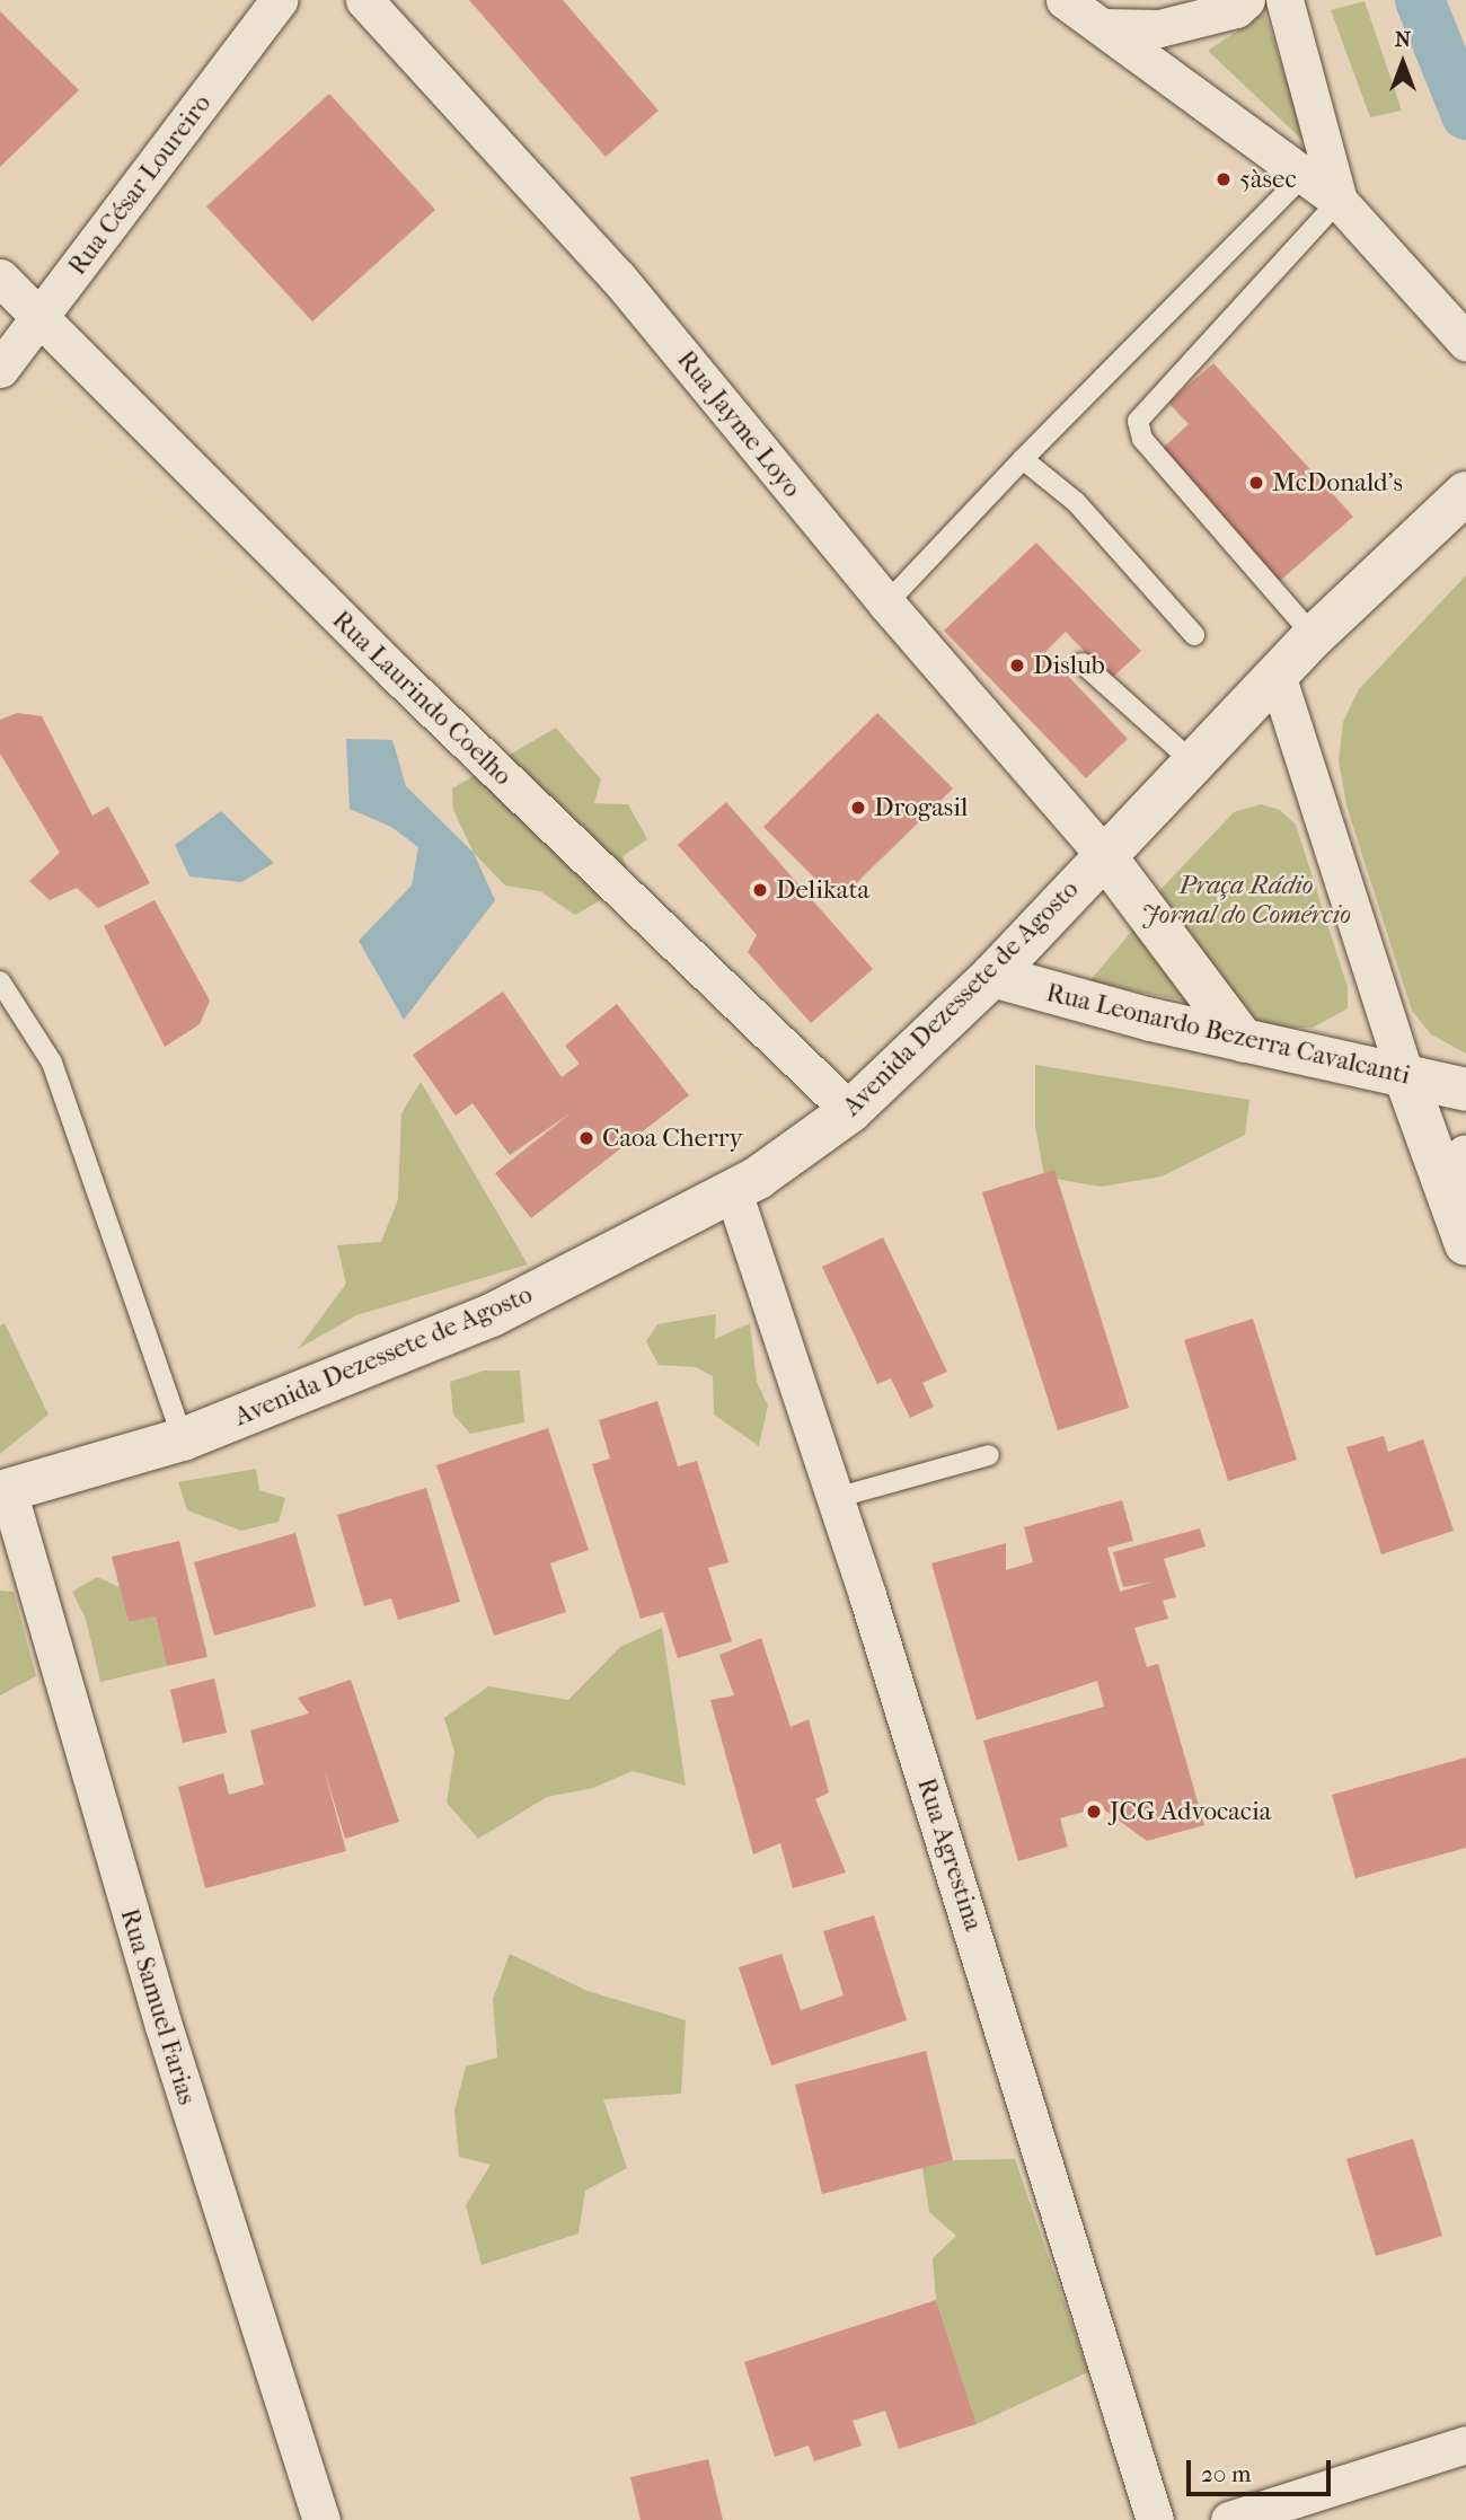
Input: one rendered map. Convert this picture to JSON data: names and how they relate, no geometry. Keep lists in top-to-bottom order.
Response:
{
  "streets": {
    "main road": ["Avenida Dezessete de Agosto", "Rua Leonardo Bezerra Cavalcanti"],
    "street": [
      "Rua César Loureiro",
      "Rua Jayme Loyo",
      "Rua Laurindo Coelho",
      "Rua Agrestina",
      "Rua Samuel Farias"
    ]
  },
  "crossings": [
    ["Rua César Loureiro", "Rua Laurindo Coelho"],
    ["Rua Jayme Loyo", "Avenida Dezessete de Agosto"],
    ["Rua Laurindo Coelho", "Avenida Dezessete de Agosto"],
    ["Avenida Dezessete de Agosto", "Rua Leonardo Bezerra Cavalcanti"],
    ["Avenida Dezessete de Agosto", "Rua Agrestina"],
    ["Avenida Dezessete de Agosto", "Rua Samuel Farias"]
  ],
  "parks": ["Praça Rádio Jornal do Comércio"],
  "places": [
    "5àsec",
    "McDonald's",
    "Dislub",
    "Drogasil",
    "Delikata",
    "Caoa Cherry",
    "JCG Advocacia"
  ],
  "scale_bar": "20 m",
  "north": "top"
}
